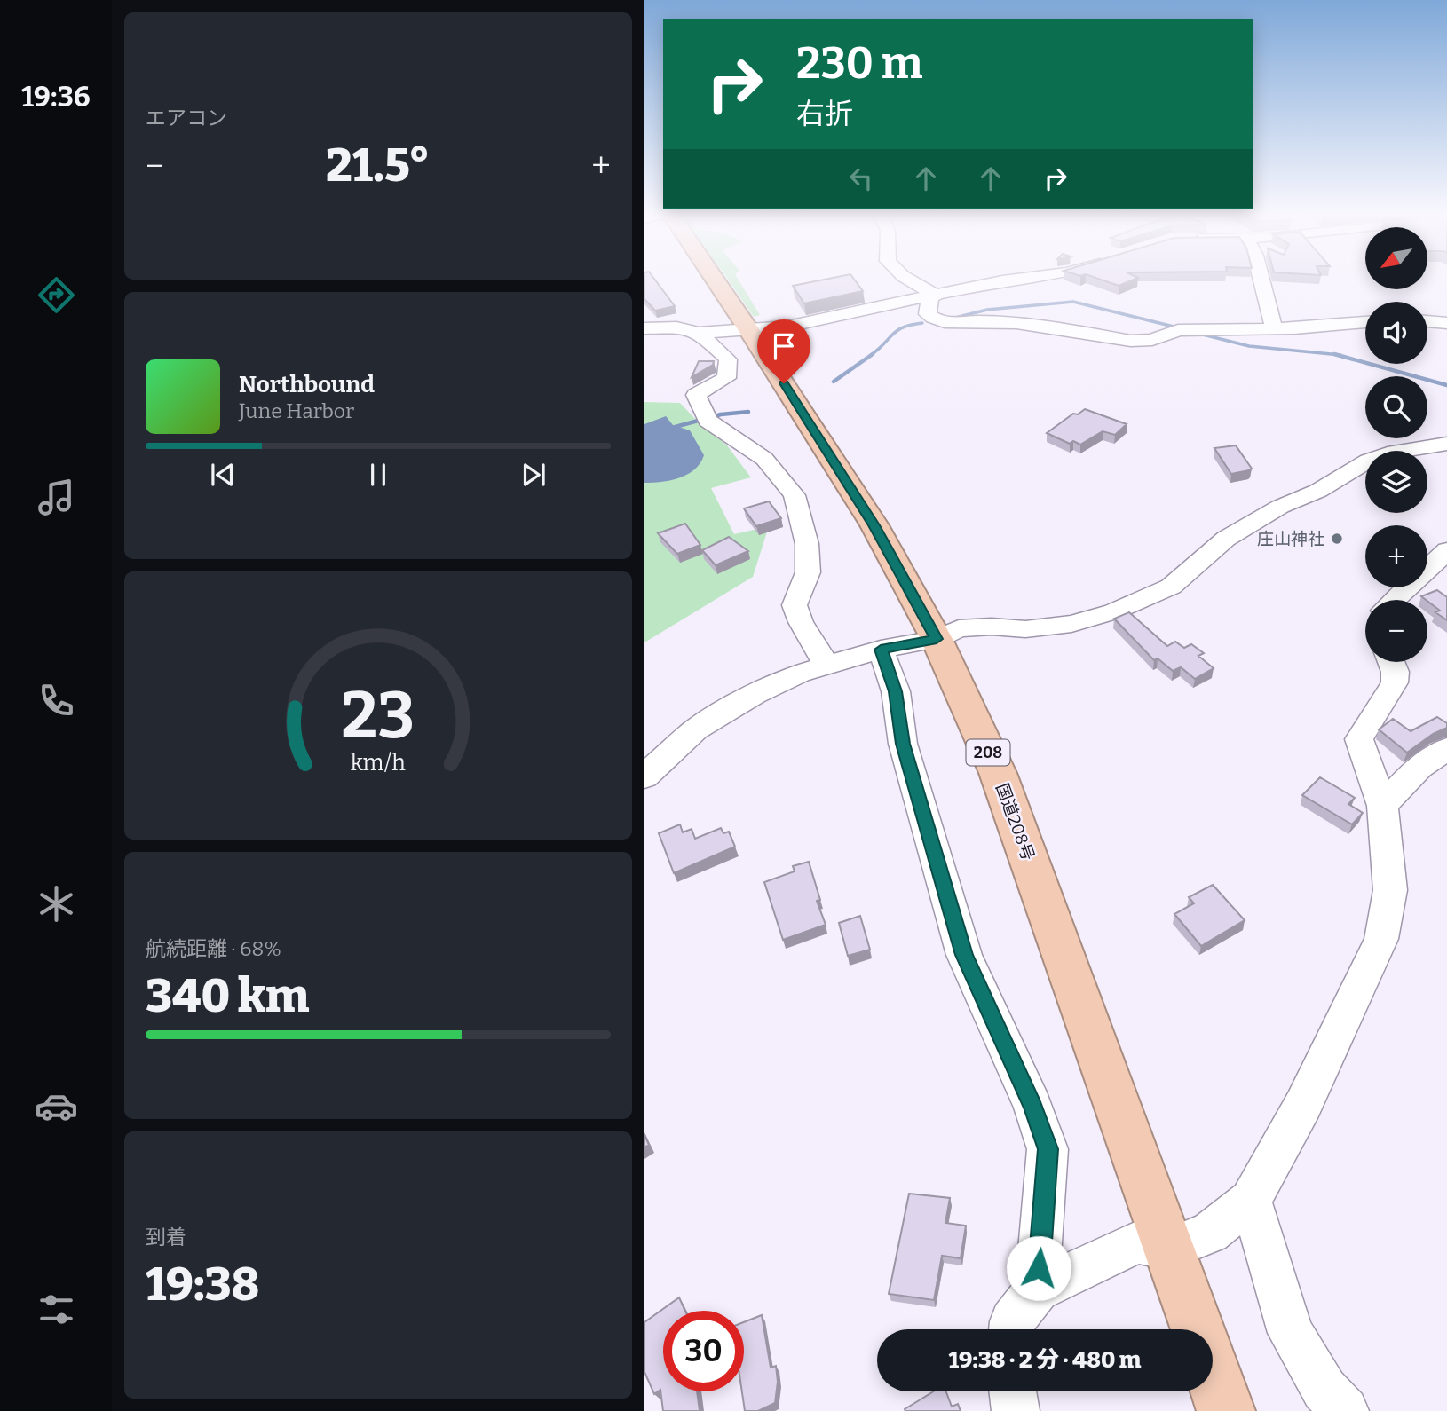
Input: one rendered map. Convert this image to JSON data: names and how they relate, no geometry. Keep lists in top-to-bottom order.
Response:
{
  "streets": {
    "highway": ["208", "国道208号"]
  },
  "places": ["庄山神社"],
  "north": "bottom left",
  "page": {
    "tabs": "19:36",
    "tile": [
      "エアコン",
      ["航続距離 · 68%", "340 km"],
      ["到着", "19:38"]
    ],
    "turn": ["230 m", "右折"],
    "heat": ["−", "21.5°", "+"],
    "map_buttons": ["+", "−"],
    "song": ["Northbound", "June Harbor"],
    "limit": "30",
    "trip": "19:38 · 2 分 · 480 m",
    "gauge": ["23", "km/h"]
  }
}
